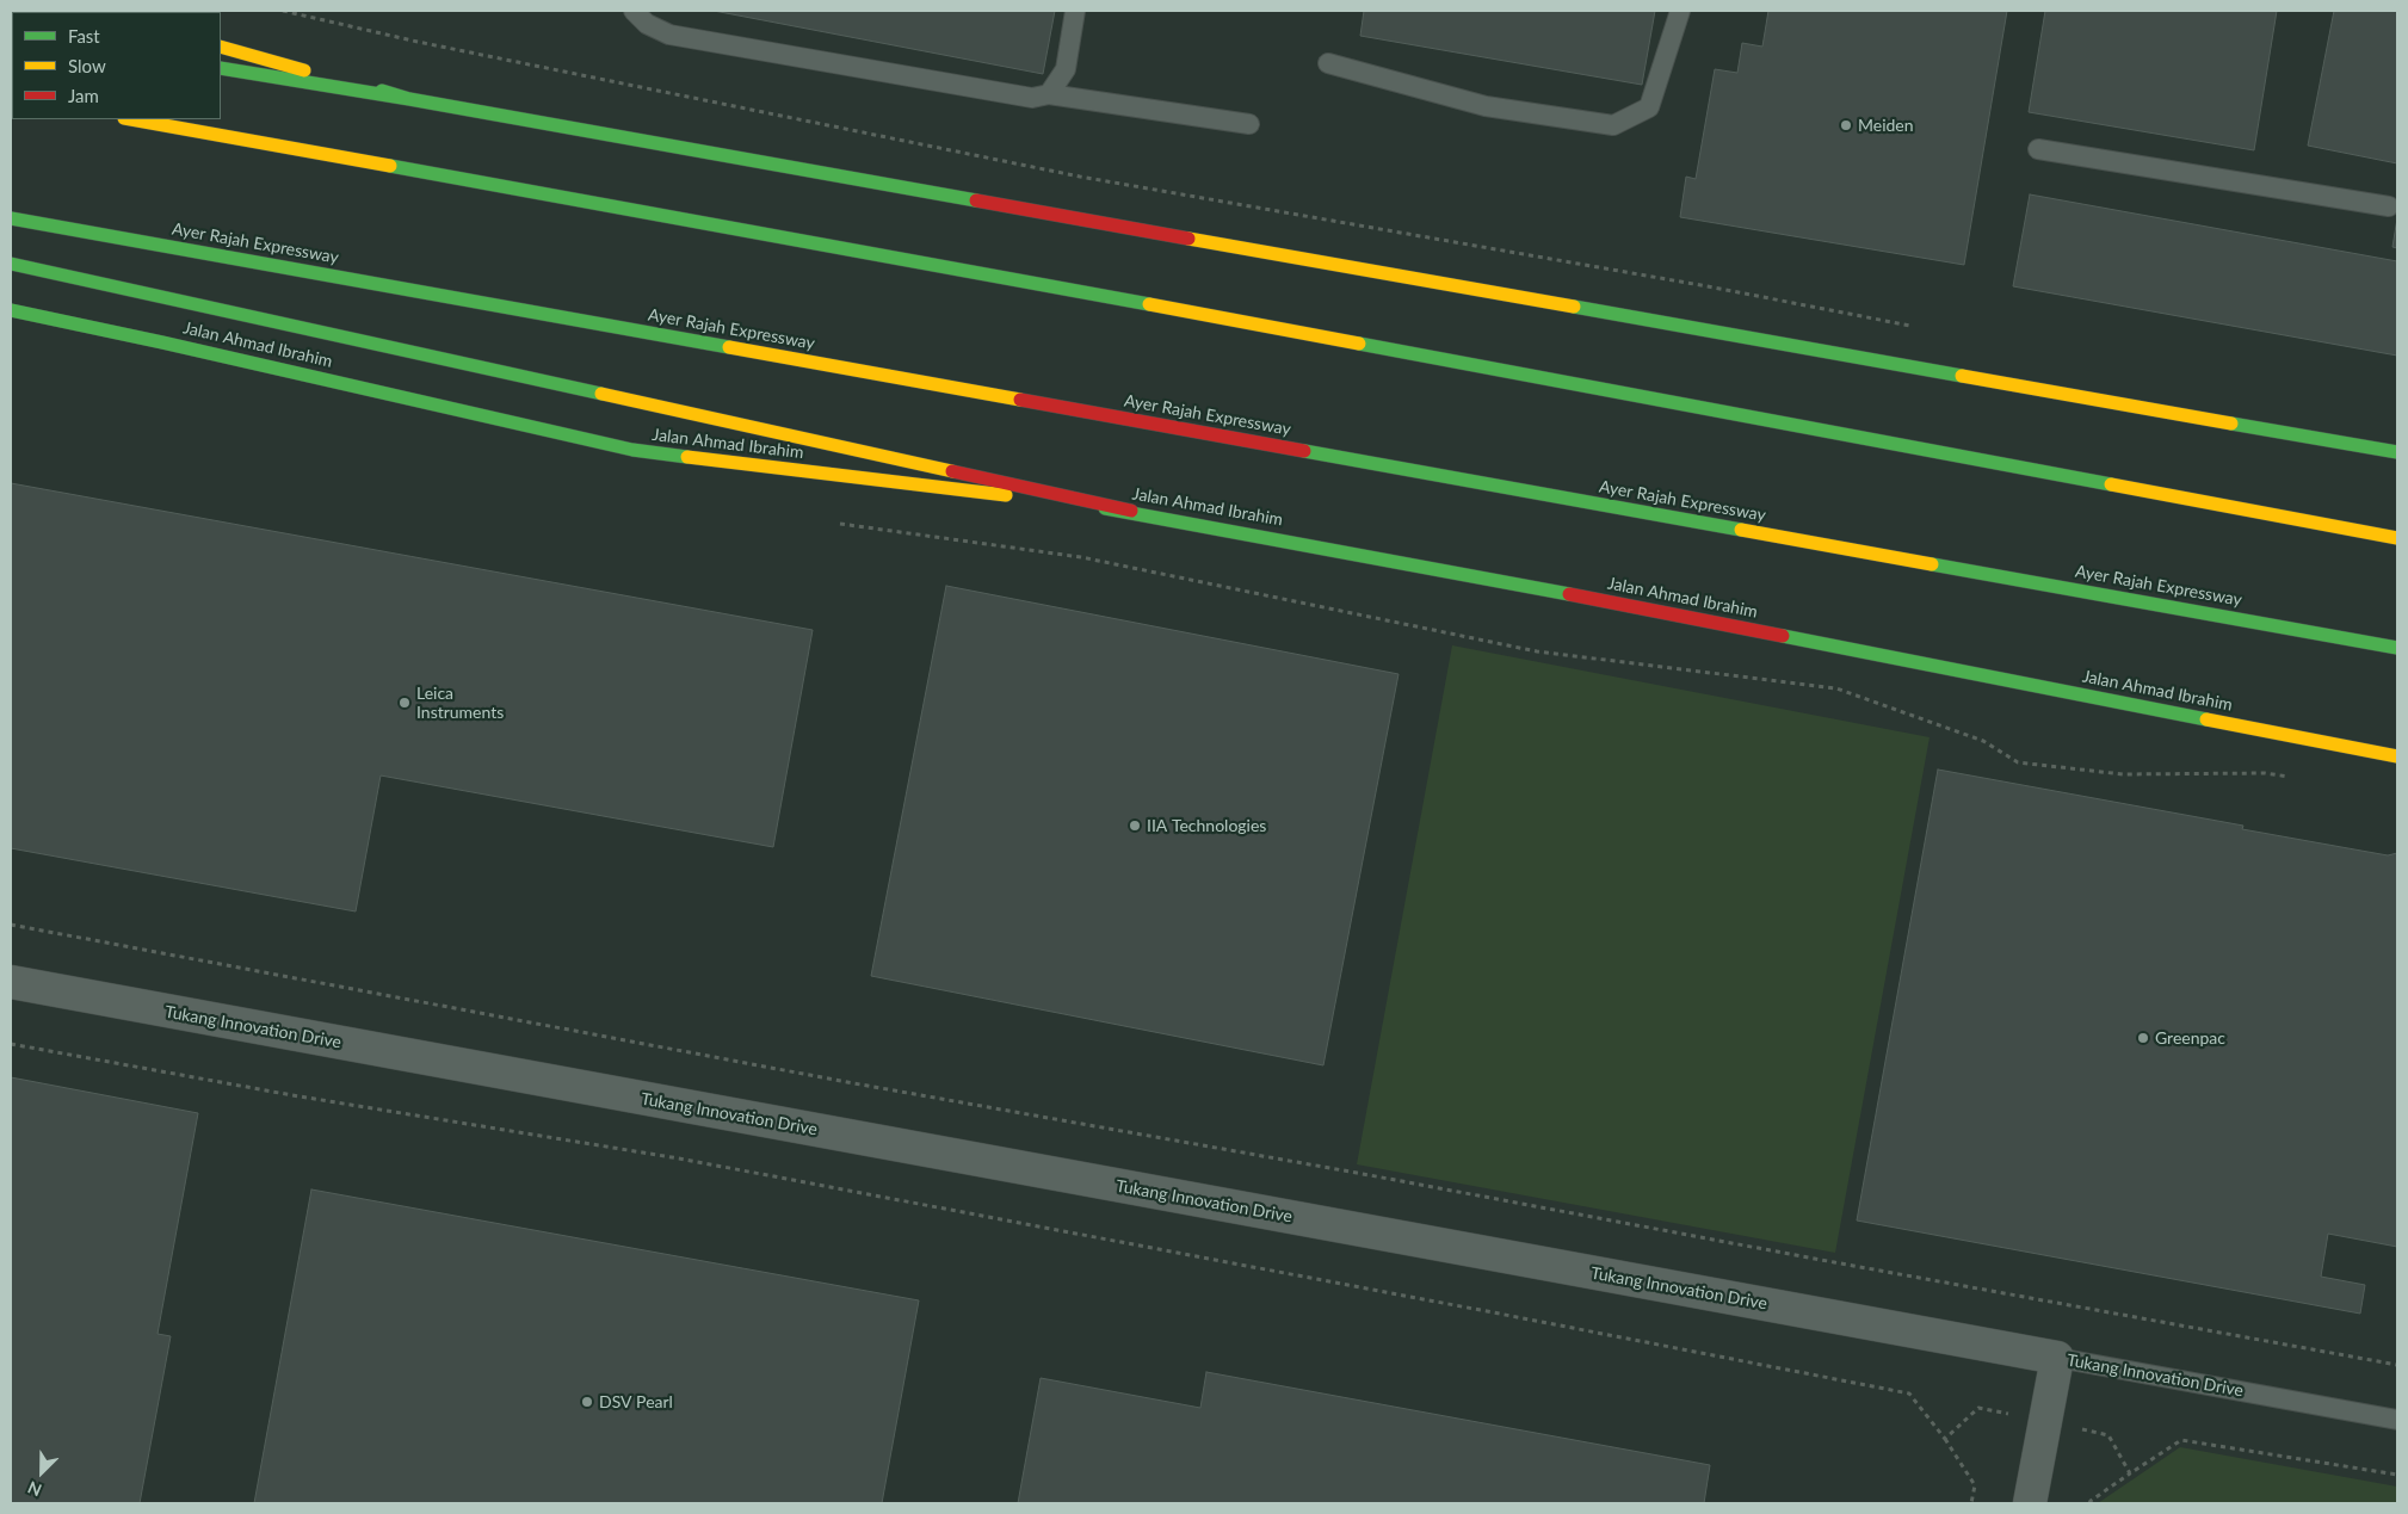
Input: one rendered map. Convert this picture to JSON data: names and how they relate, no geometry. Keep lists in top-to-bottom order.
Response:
{
  "streets": {
    "main road": ["Ayer Rajah Expressway", "Jalan Ahmad Ibrahim"],
    "street": ["Tukang Innovation Drive"]
  },
  "places": [
    "Meiden",
    "Leica Instruments",
    "IIA Technologies",
    "Greenpac",
    "DSV Pearl"
  ],
  "legend": ["Fast", "Slow", "Jam"],
  "north": "bottom left"
}
